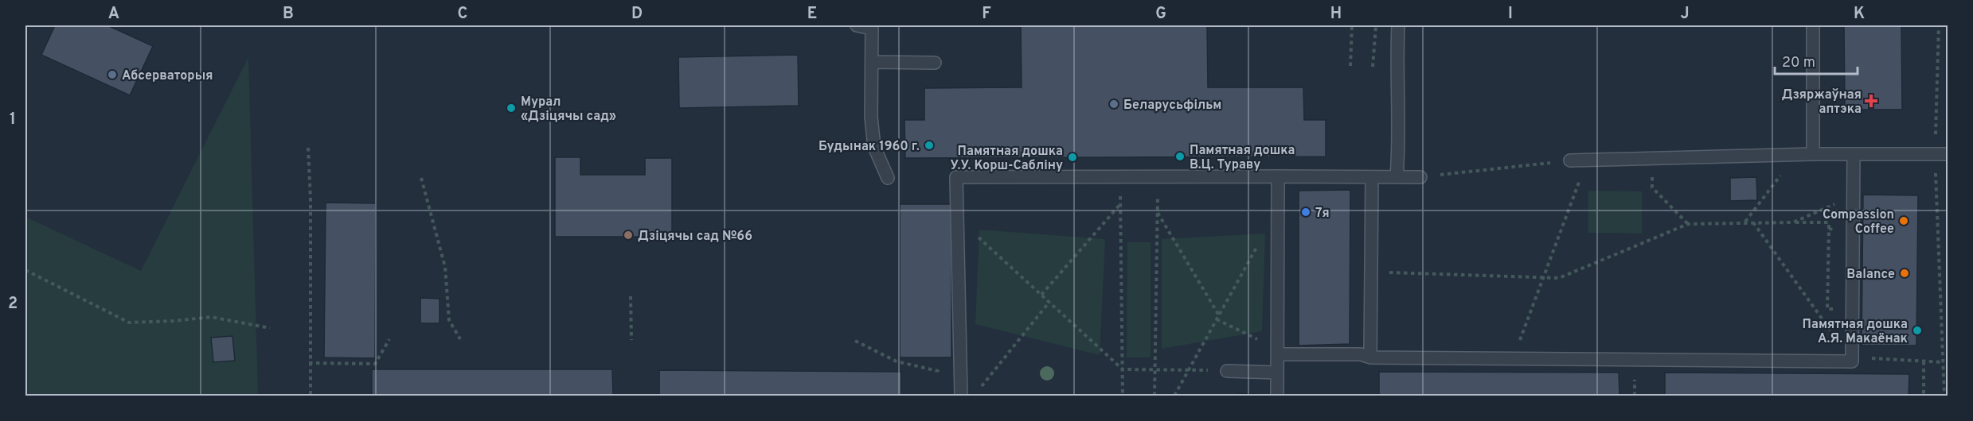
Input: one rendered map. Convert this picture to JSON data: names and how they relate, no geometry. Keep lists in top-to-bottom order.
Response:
{
  "places": {
    "other": [
      "Абсерваторыя",
      "Беларусьфільм",
      "Мурал «Дзіцячы сад»",
      "Будынак 1960 г.",
      "Памятная дошка В.Ц. Тураву",
      "Памятная дошка У.У. Корш-Сабліну",
      "7я",
      "Compassion Coffee",
      "Дзіцячы сад №66",
      "Balance",
      "Памятная дошка А.Я. Макаёнак"
    ],
    "health": ["Дзяржаўная аптэка"]
  },
  "scale_bar": "20 m",
  "grid": {
    "columns": [
      "A",
      "B",
      "C",
      "D",
      "E",
      "F",
      "G",
      "H",
      "I",
      "J",
      "K"
    ],
    "rows": ["1", "2"]
  }
}
